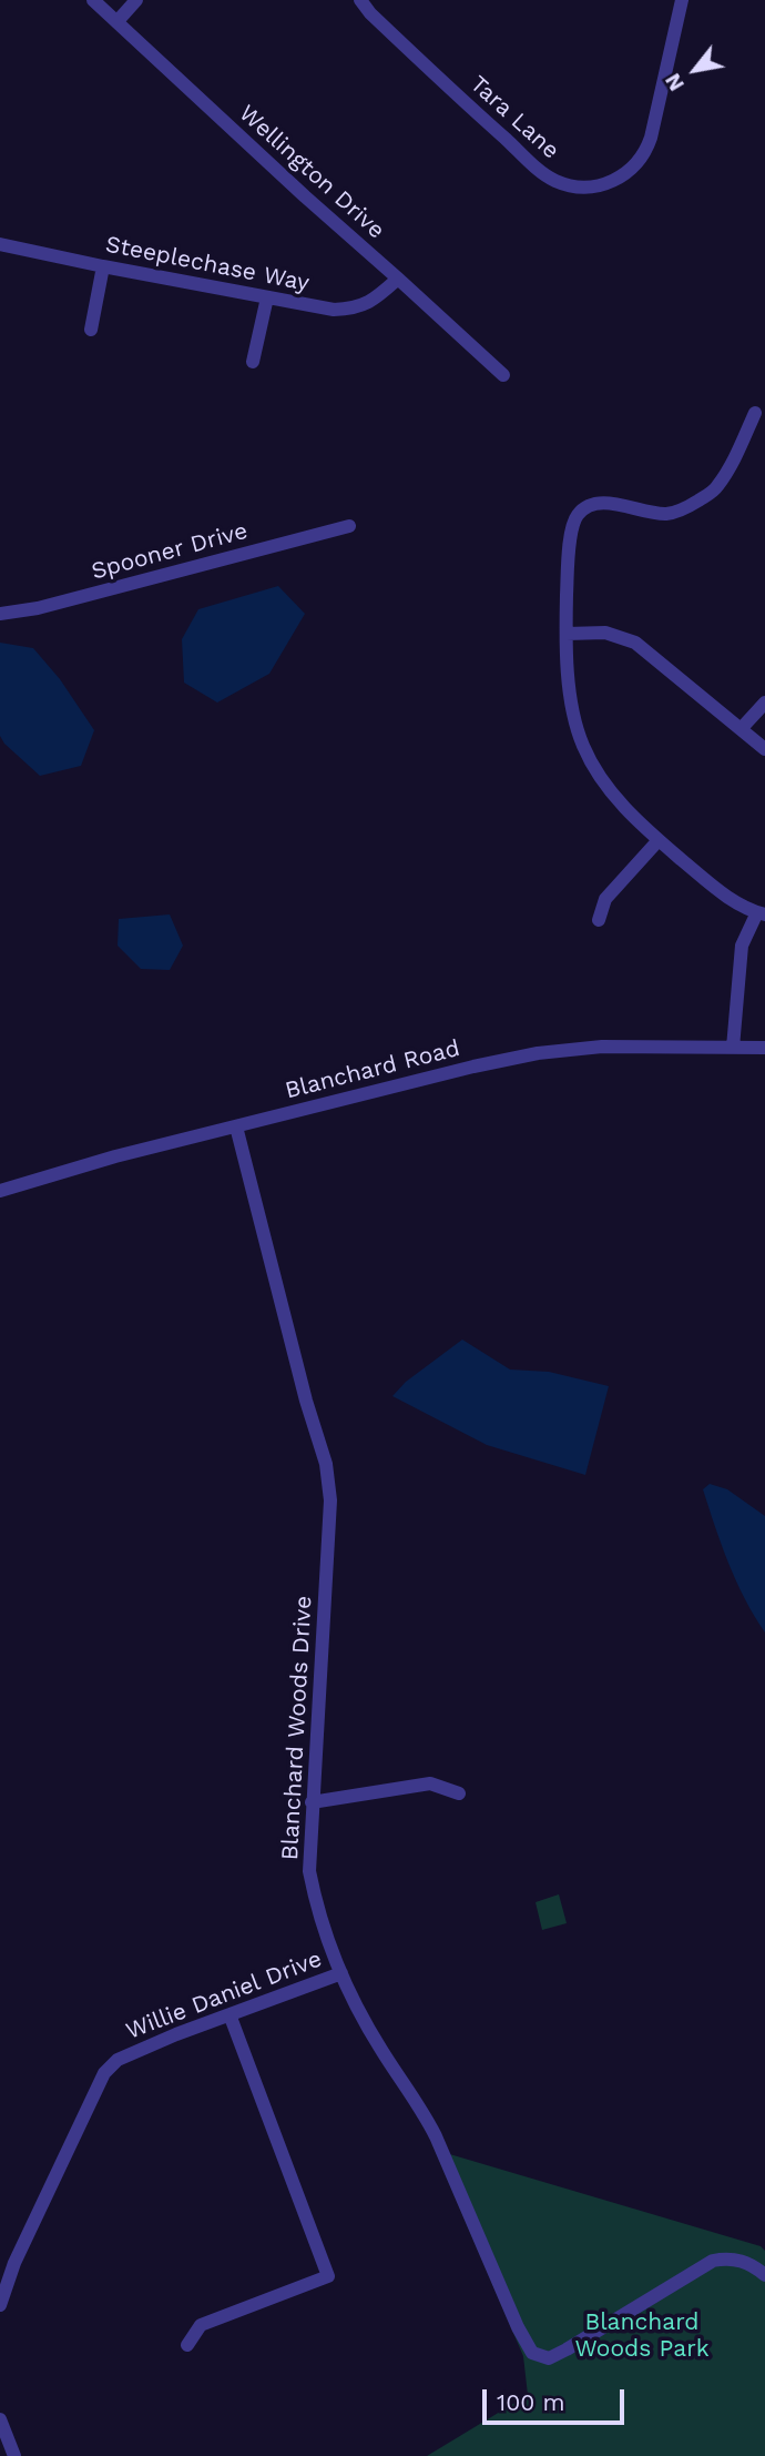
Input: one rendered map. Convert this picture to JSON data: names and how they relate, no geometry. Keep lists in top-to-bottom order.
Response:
{
  "streets": {
    "street": [
      "Tara Lane",
      "Wellington Drive",
      "Steeplechase Way",
      "Spooner Drive",
      "Blanchard Road",
      "Blanchard Woods Drive",
      "Willie Daniel Drive"
    ]
  },
  "crossings": [
    ["Wellington Drive", "Steeplechase Way"],
    ["Blanchard Road", "Blanchard Woods Drive"],
    ["Blanchard Woods Drive", "Willie Daniel Drive"]
  ],
  "parks": ["Blanchard Woods Park"],
  "scale_bar": "100 m",
  "north": "bottom left"
}
